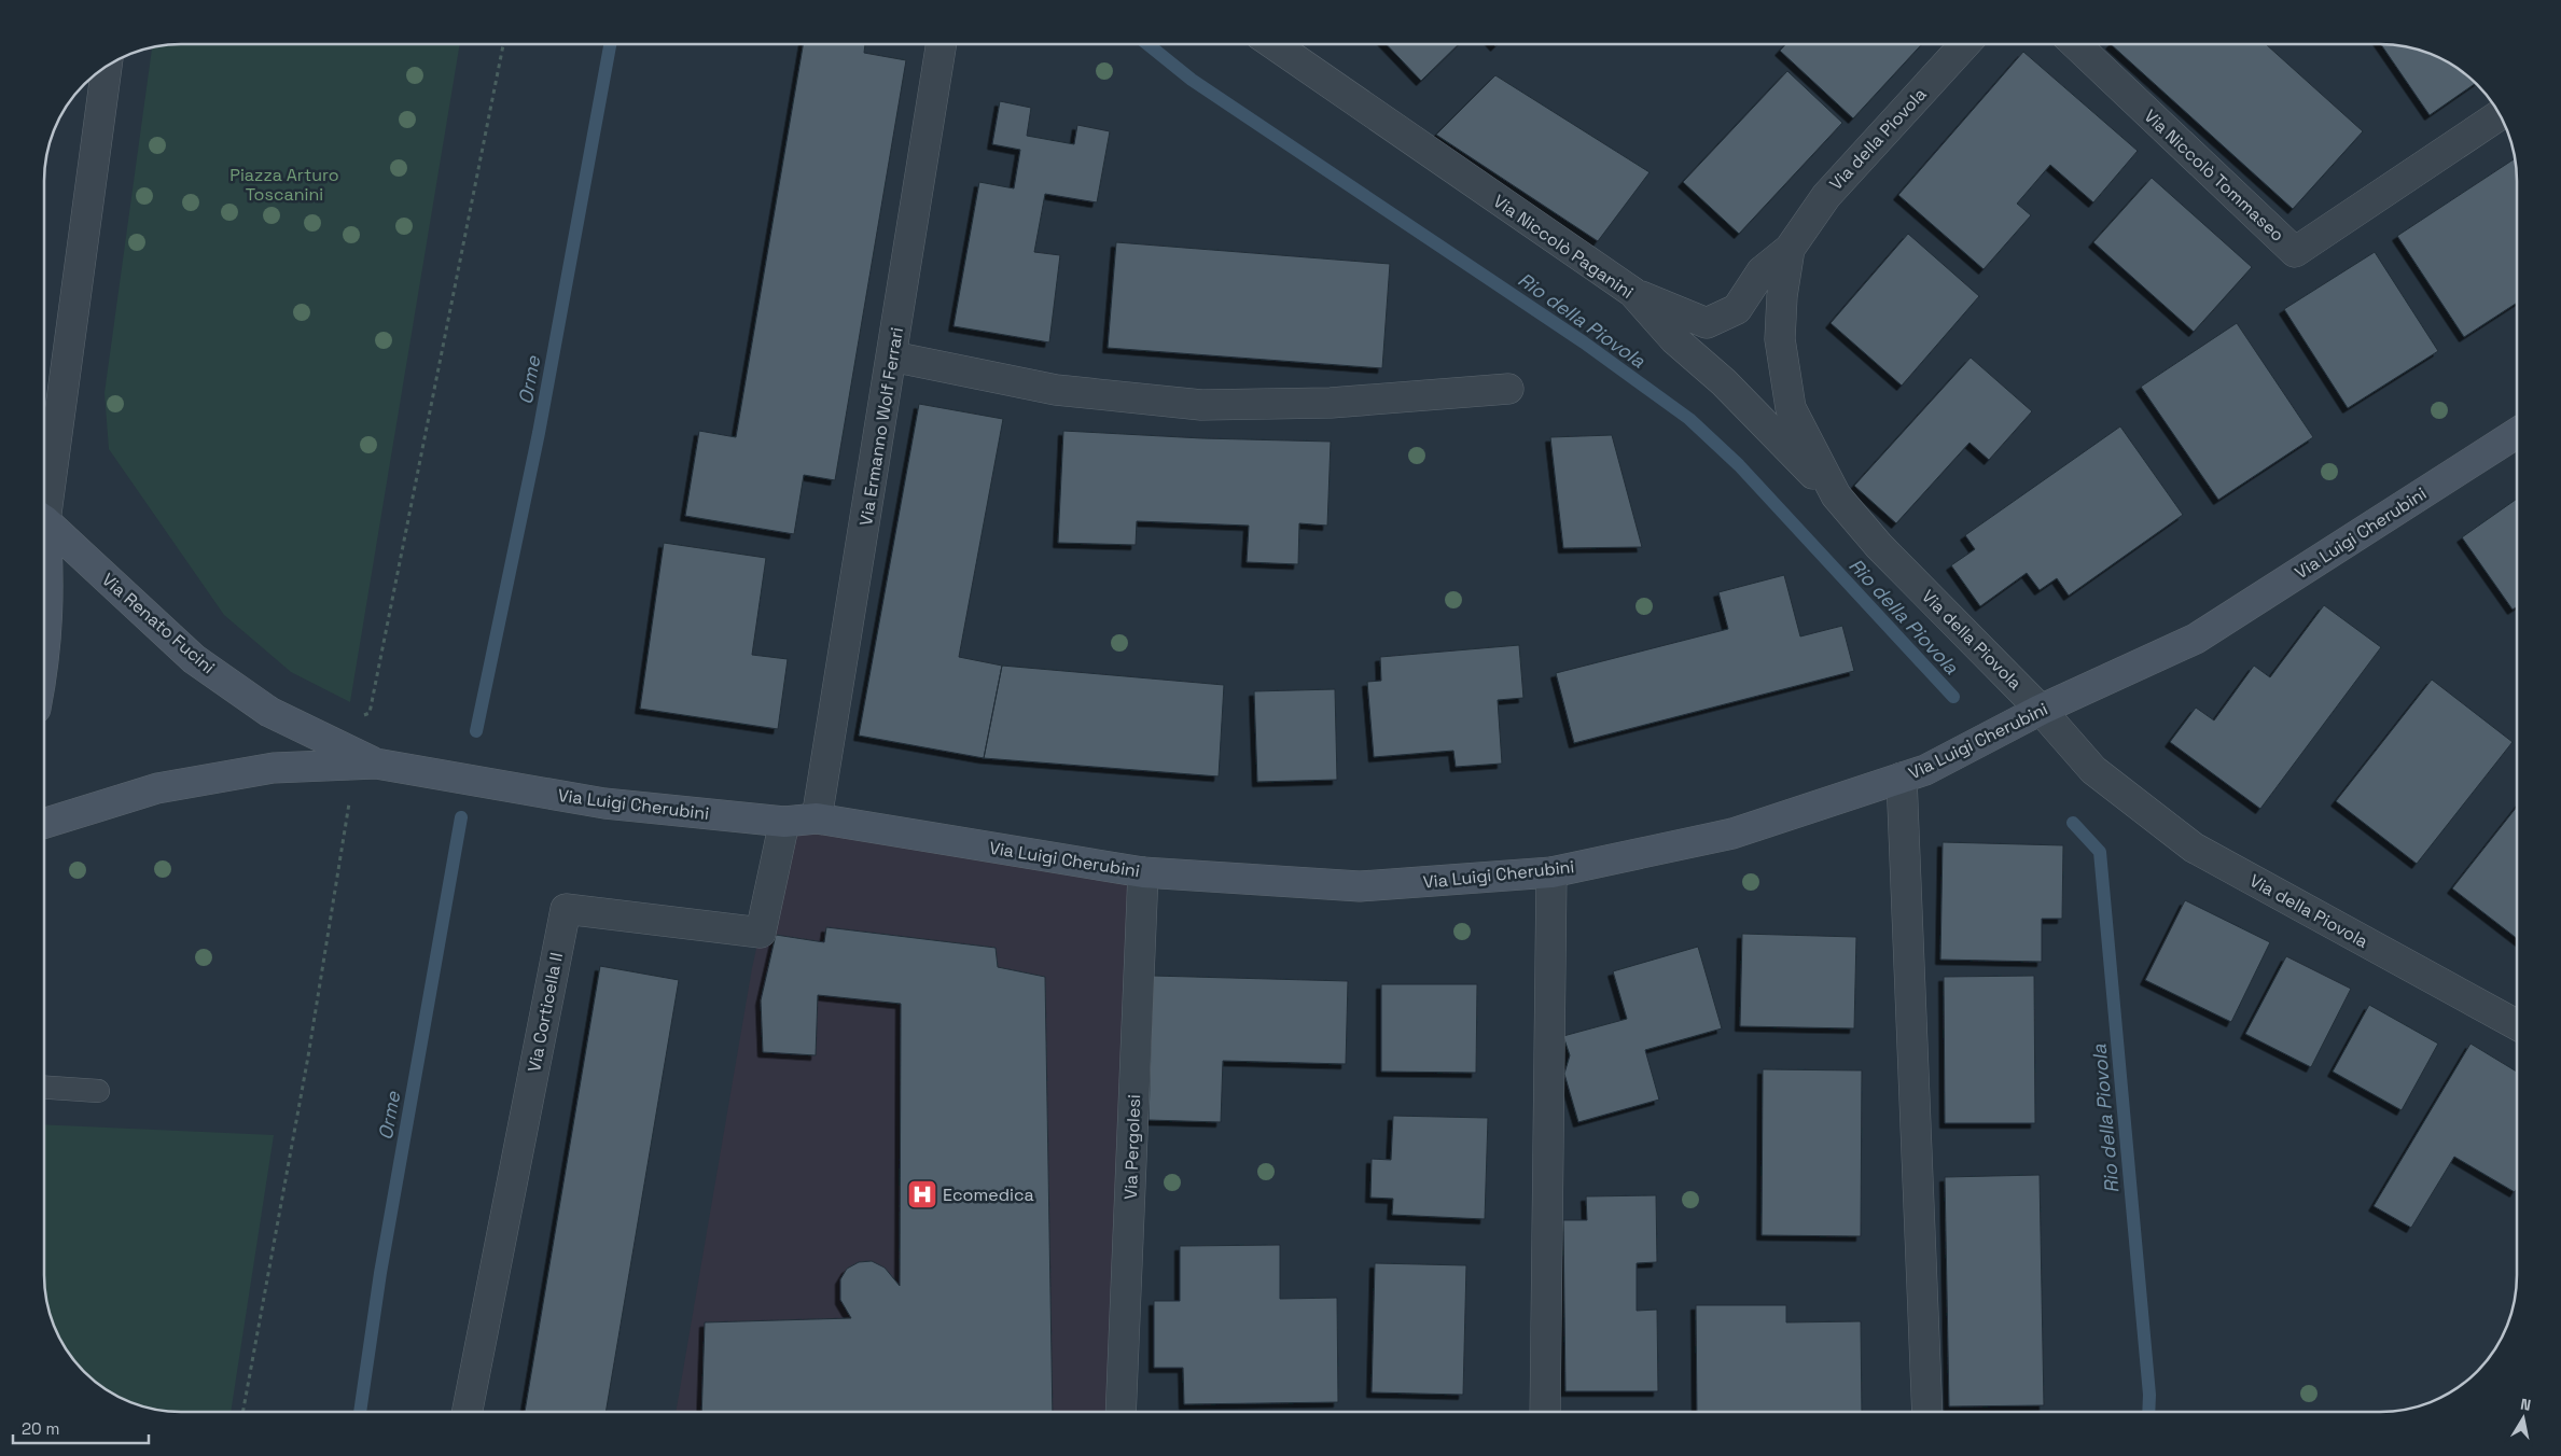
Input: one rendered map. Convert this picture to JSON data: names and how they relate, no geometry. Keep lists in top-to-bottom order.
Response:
{
  "streets": {
    "main road": ["Via Luigi Cherubini", "Via Renato Fucini"],
    "street": [
      "Via della Piovola",
      "Via Niccolò Tommaseo",
      "Via Niccolò Paganini",
      "Via Ermanno Wolf Ferrari",
      "Via Corticella II",
      "Via Pergolesi"
    ]
  },
  "crossings": [
    ["Via della Piovola", "Via Niccolò Paganini"],
    ["Via della Piovola", "Via Luigi Cherubini"],
    ["Via Ermanno Wolf Ferrari", "Via Luigi Cherubini"],
    ["Via Luigi Cherubini", "Via Renato Fucini"],
    ["Via Luigi Cherubini", "Via Corticella II"],
    ["Via Luigi Cherubini", "Via Pergolesi"]
  ],
  "water": ["Rio della Piovola", "Orme"],
  "parks": ["Piazza Arturo Toscanini"],
  "places": {
    "hospital": ["Ecomedica"]
  },
  "scale_bar": "20 m",
  "north": "top"
}
